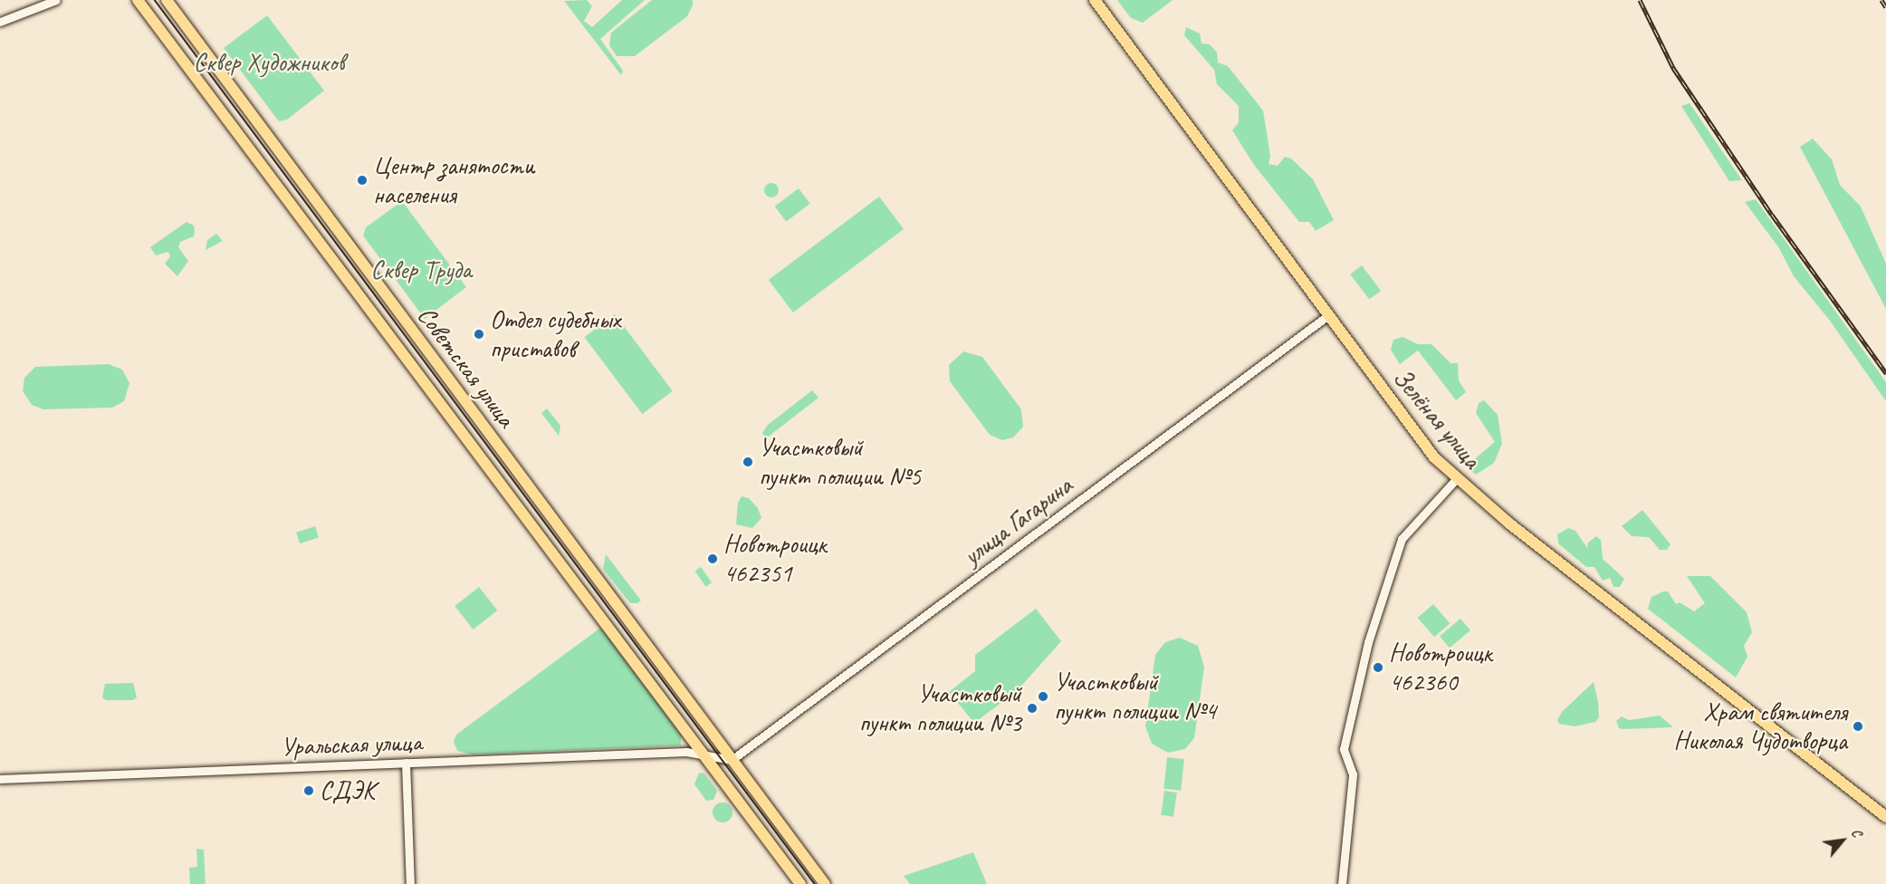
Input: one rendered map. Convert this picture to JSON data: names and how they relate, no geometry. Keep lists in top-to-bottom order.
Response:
{
  "streets": {
    "main road": ["Советская улица", "Зелёная улица"],
    "street": ["улица Гагарина", "Уральская улица"]
  },
  "crossings": [
    ["Советская улица", "улица Гагарина"],
    ["Советская улица", "Уральская улица"],
    ["Зелёная улица", "улица Гагарина"]
  ],
  "parks": ["Сквер Художников", "Сквер Труда"],
  "places": [
    "Центр занятости населения",
    "Отдел судебных приставов",
    "Участковый пункт полиции №5",
    "Новотроицк 462351",
    "Новотроицк 462360",
    "Участковый пункт полиции №4",
    "Участковый пункт полиции №3",
    "Храм святителя Николая Чудотворца",
    "СДЭК"
  ],
  "north": "top right"
}
